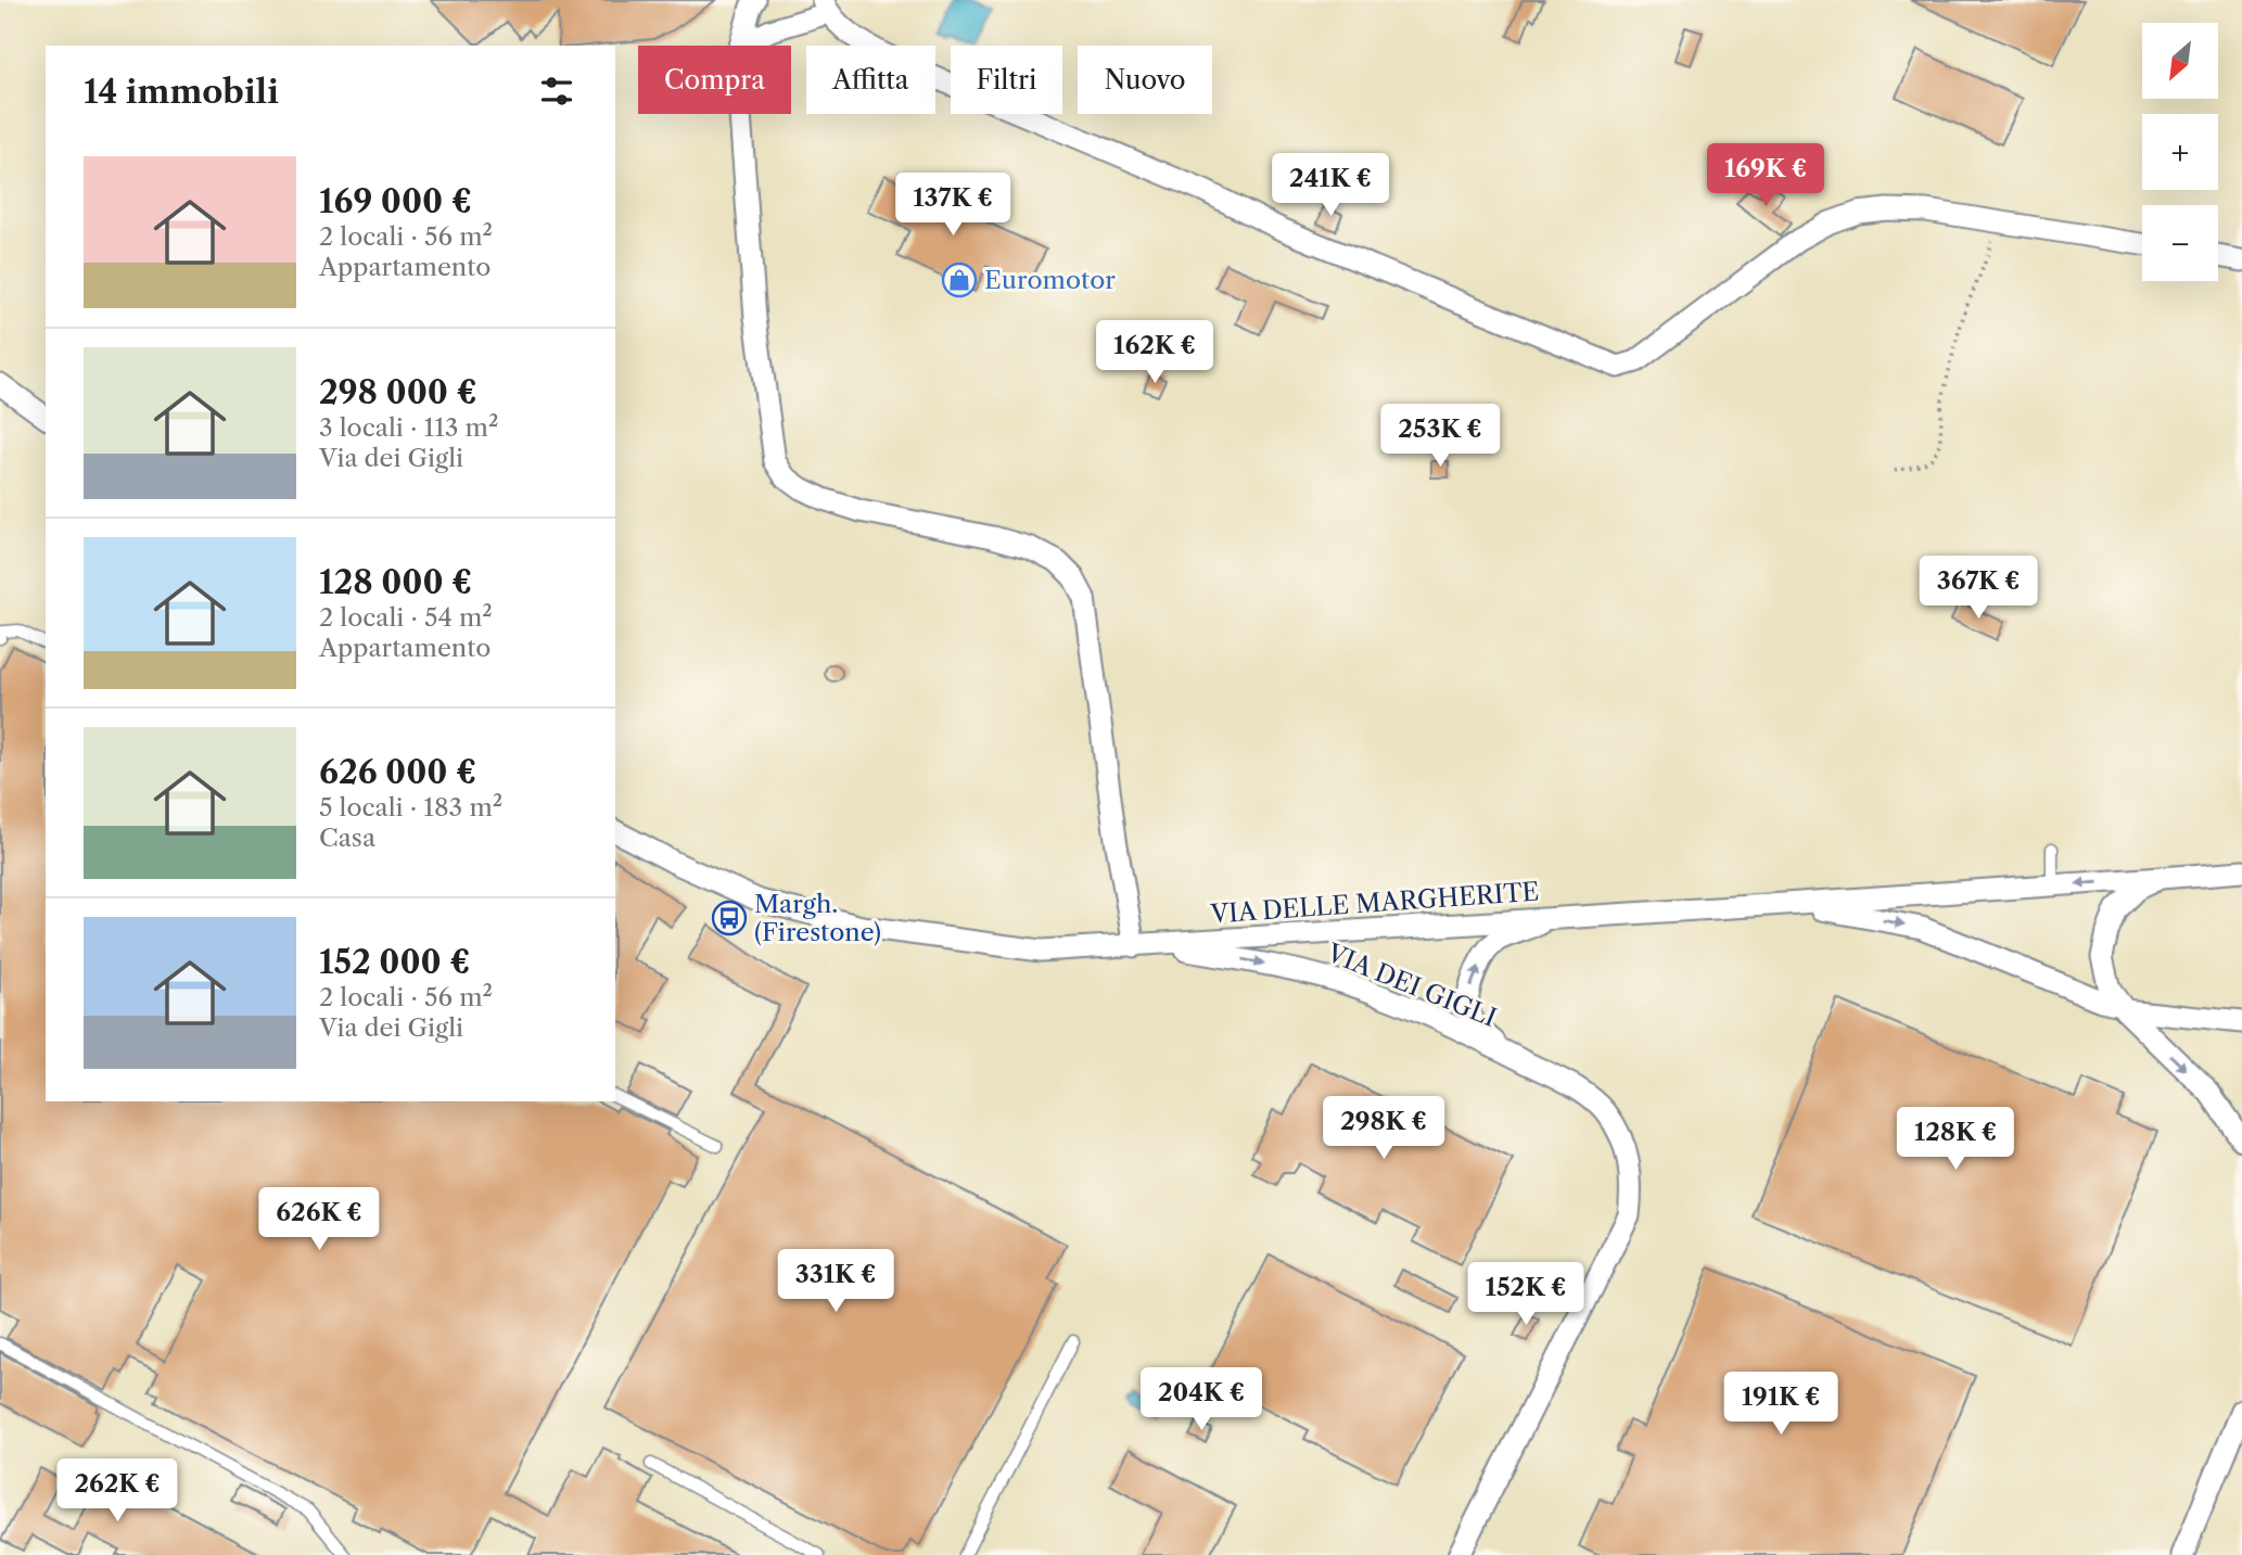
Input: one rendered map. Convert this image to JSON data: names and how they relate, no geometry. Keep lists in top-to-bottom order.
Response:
{
  "streets": {
    "street": ["VIA DELLE MARGHERITE", "VIA DEI GIGLI"]
  },
  "crossings": [
    ["VIA DELLE MARGHERITE", "VIA DEI GIGLI"]
  ],
  "places": {
    "shop": ["Euromotor"],
    "bus stop": ["Margh. (Firestone)"]
  },
  "north": "bottom left",
  "page": {
    "map_buttons": ["+", "−"],
    "chip": [
      "Compra",
      "Affitta",
      "Filtri",
      "Nuovo"
    ],
    "heading": "14 immobili",
    "list": [
      {
        "name": "169 000 €",
        "note": "2 locali · 56 m² · Appartamento"
      },
      {
        "name": "298 000 €",
        "note": "3 locali · 113 m² · Via dei Gigli"
      },
      {
        "name": "128 000 €",
        "note": "2 locali · 54 m² · Appartamento"
      },
      {
        "name": "626 000 €",
        "note": "5 locali · 183 m² · Casa"
      },
      {
        "name": "152 000 €",
        "note": "2 locali · 56 m² · Via dei Gigli"
      }
    ],
    "price": [
      "169K €",
      "241K €",
      "137K €",
      "162K €",
      "253K €",
      "367K €",
      "298K €",
      "128K €",
      "626K €",
      "331K €",
      "152K €",
      "204K €",
      "191K €",
      "262K €"
    ]
  }
}
